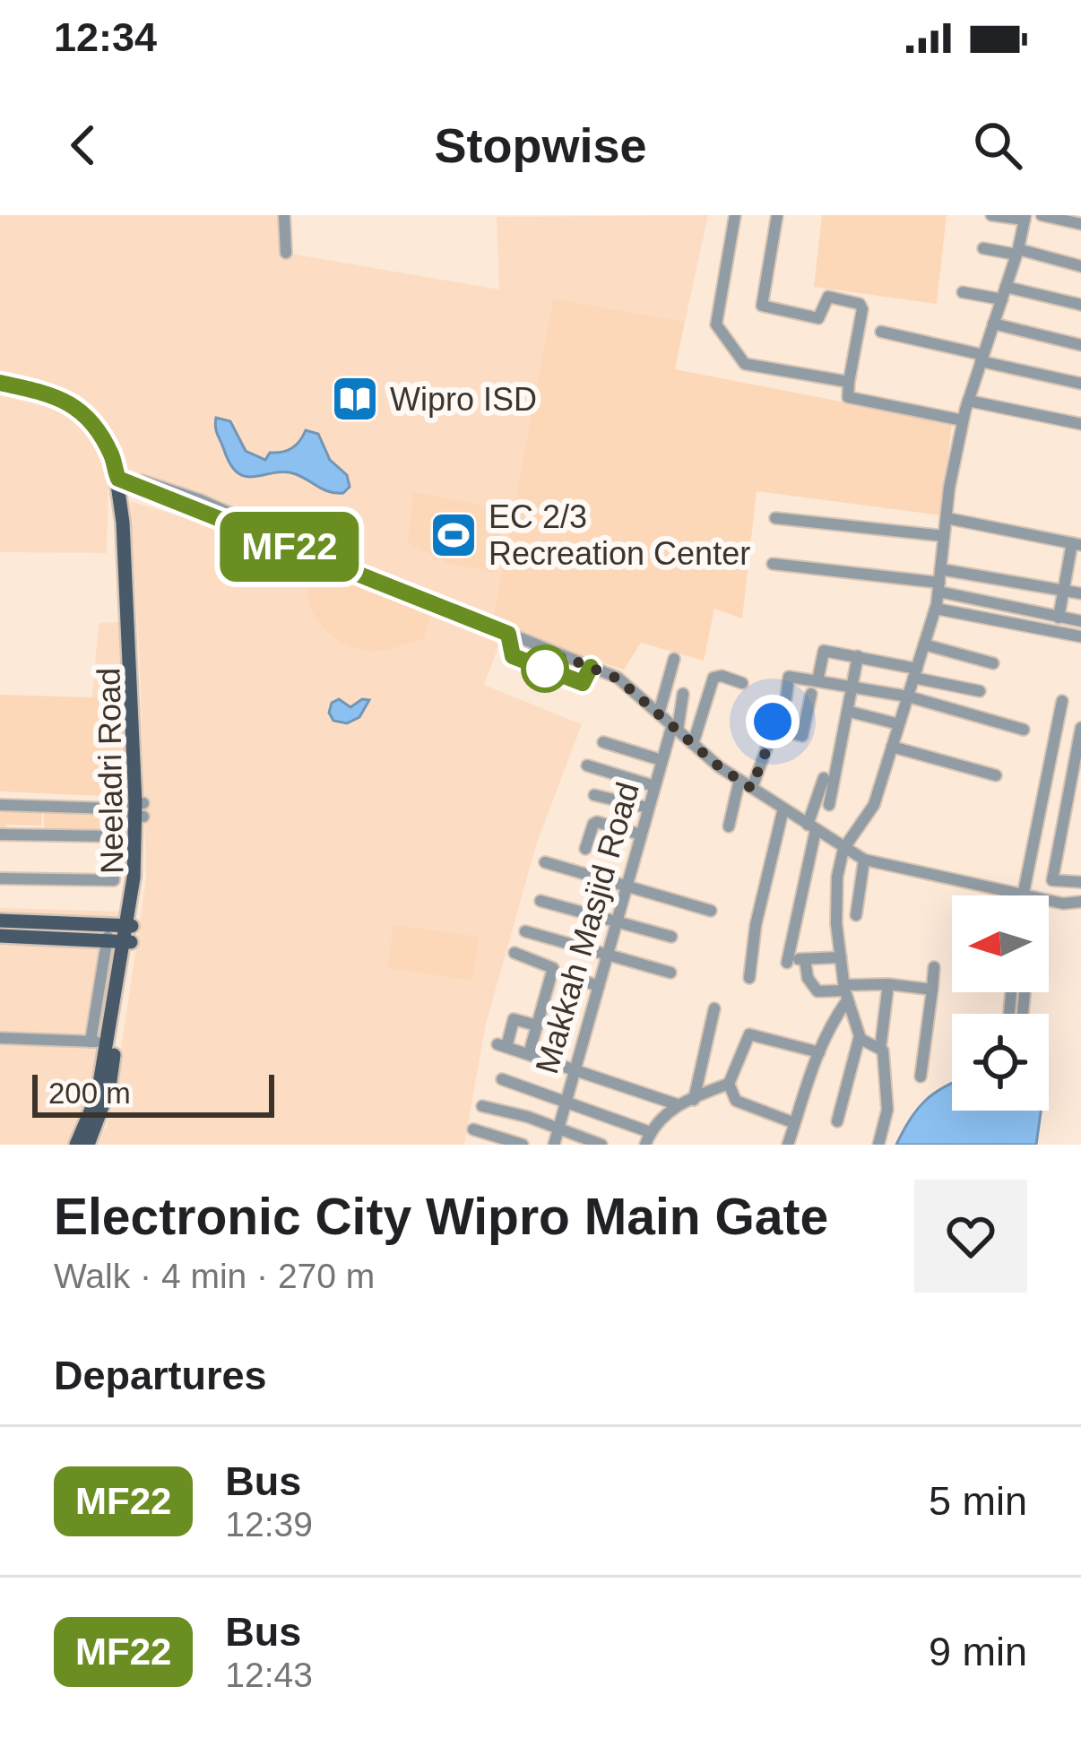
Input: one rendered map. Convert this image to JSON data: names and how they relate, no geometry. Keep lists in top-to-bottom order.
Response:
{
  "streets": {
    "main road": ["Neeladri Road"],
    "street": ["Makkah Masjid Road"]
  },
  "places": {
    "library": ["Wipro ISD"],
    "sports": ["EC 2/3 Recreation Center"]
  },
  "lines": ["bus line MF22"],
  "scale_bar": "200 m",
  "north": "left",
  "page": {
    "status": "12:34",
    "header": "Stopwise",
    "on_map": "MF22",
    "scale": "200 m",
    "heading": [
      ["Electronic City Wipro Main Gate", "Walk · 4 min · 270 m"],
      "Departures"
    ],
    "list": [
      {
        "mark": "MF22",
        "name": "Bus",
        "note": "12:39",
        "value": "5 min"
      },
      {
        "mark": "MF22",
        "name": "Bus",
        "note": "12:43",
        "value": "9 min"
      }
    ]
  }
}
